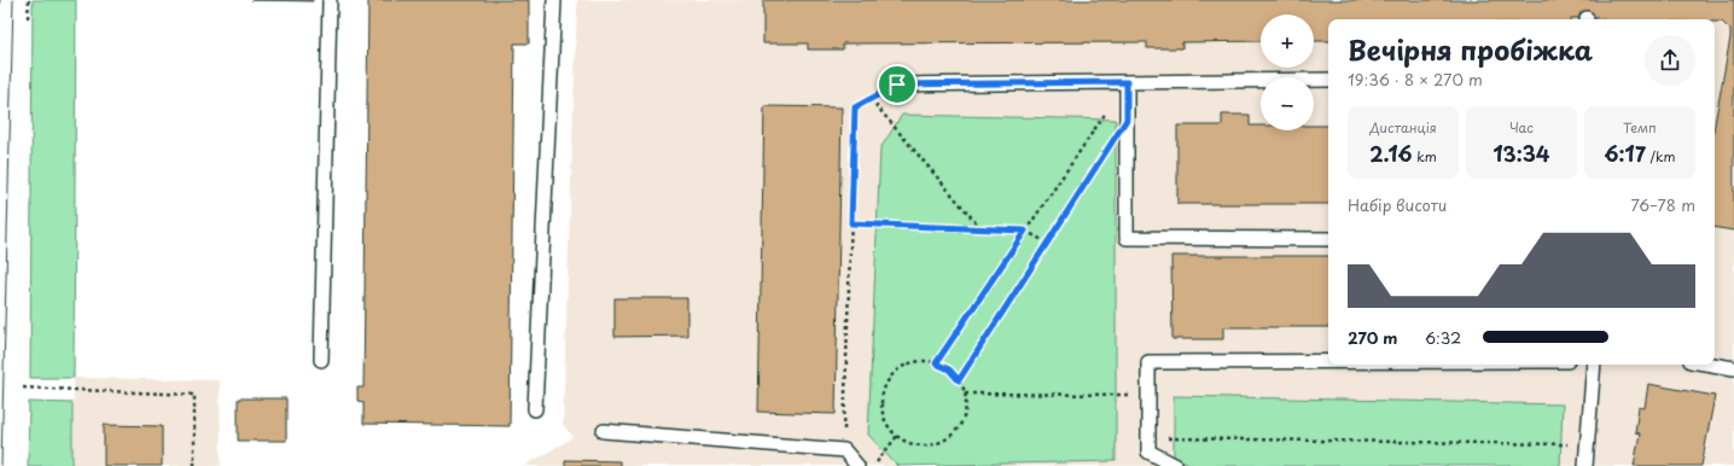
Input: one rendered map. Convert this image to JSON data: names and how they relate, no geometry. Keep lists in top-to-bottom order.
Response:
{
  "page": {
    "map_buttons": ["+", "−"],
    "heading": ["Вечірня пробіжка", "19:36 · 8 × 270 m"],
    "stats": [
      ["Дистанція", "2.16 km"],
      ["Час", "13:34"],
      ["Темп", "6:17 /km"]
    ],
    "chart": ["Набір висоти", "76–78 m"],
    "list": [
      {
        "name": "270 m",
        "note": "6:32"
      }
    ]
  }
}
